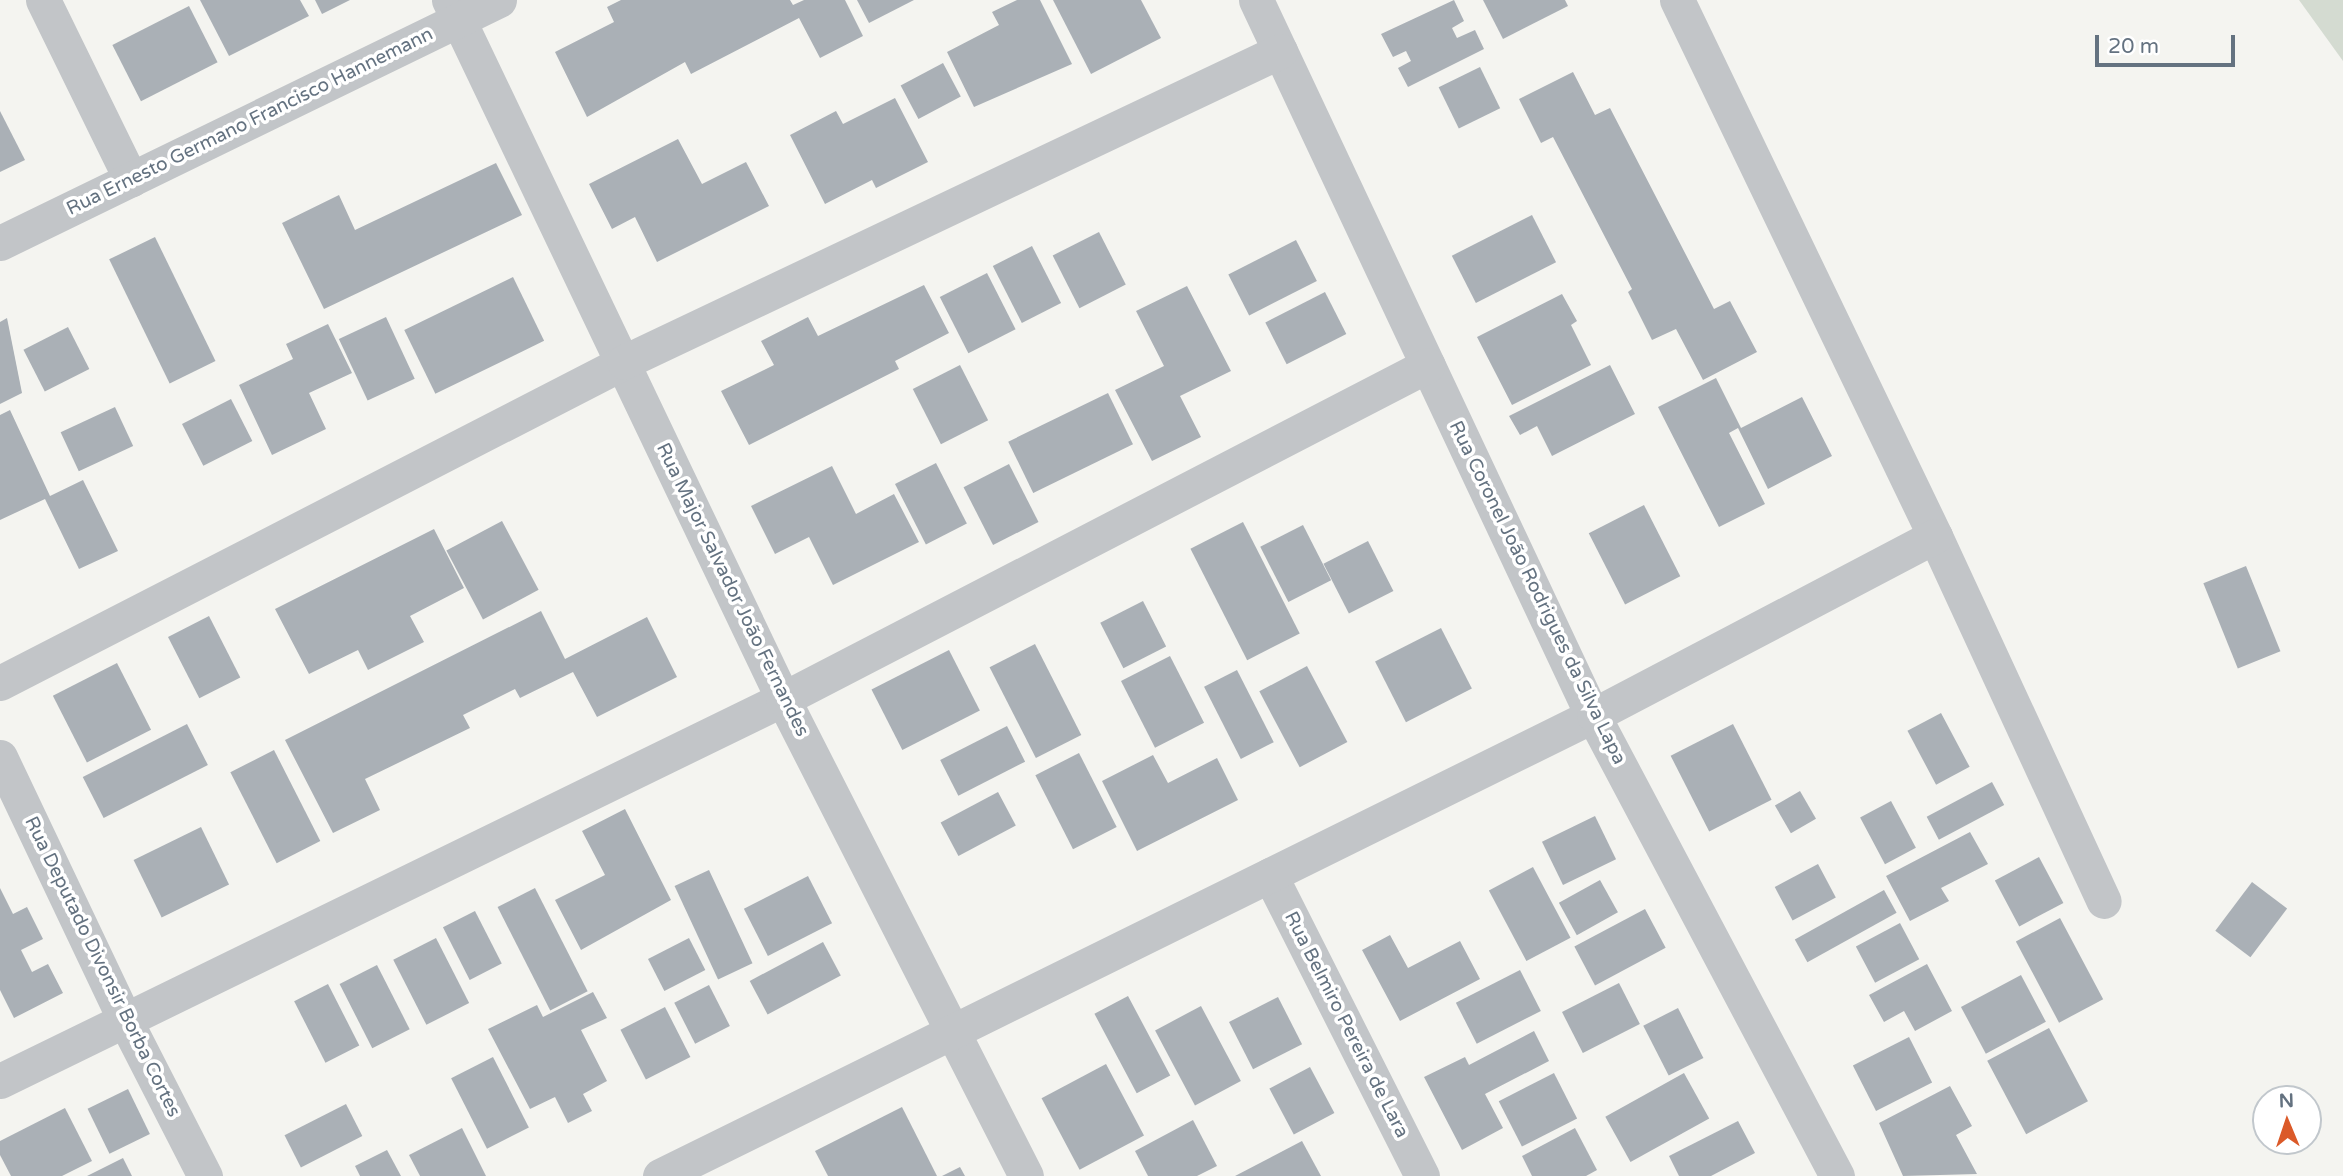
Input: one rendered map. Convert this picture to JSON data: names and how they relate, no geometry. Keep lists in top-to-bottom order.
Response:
{
  "streets": {
    "street": [
      "Rua Ernesto Germano Francisco Hannemann",
      "Rua Major Salvador João Fernandes",
      "Rua Coronel João Rodrigues da Silva Lapa",
      "Rua Deputado Divonsir Borba Cortes",
      "Rua Belmiro Pereira de Lara"
    ]
  },
  "crossings": [
    ["Rua Ernesto Germano Francisco Hannemann", "Rua Major Salvador João Fernandes"]
  ],
  "scale_bar": "20 m",
  "north": "top"
}
